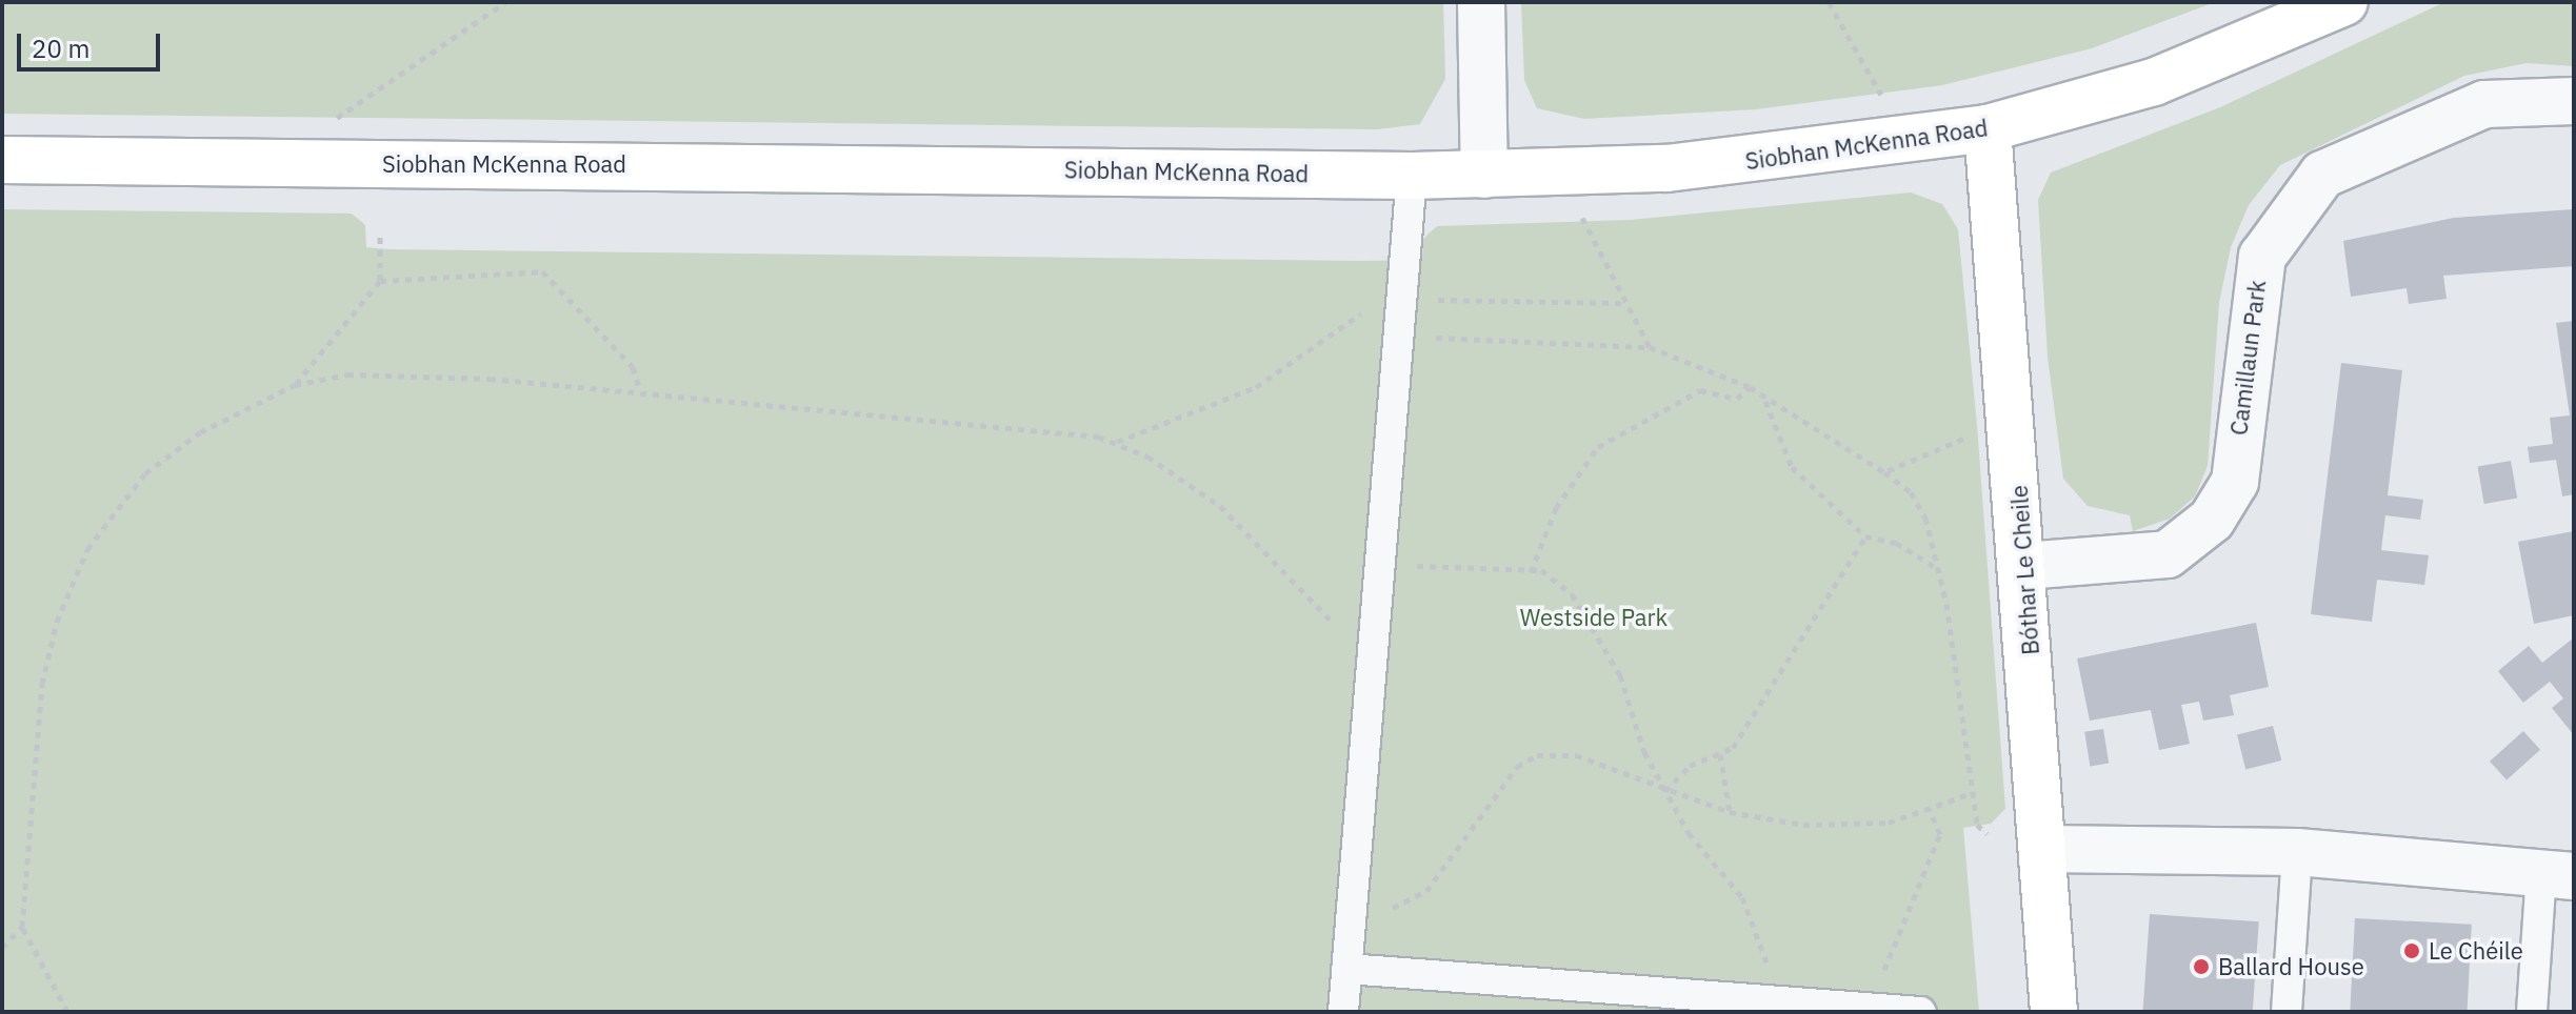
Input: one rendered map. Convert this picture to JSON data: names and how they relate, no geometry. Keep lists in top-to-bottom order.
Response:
{
  "streets": {
    "street": ["Siobhan McKenna Road", "Camillaun Park", "Bóthar Le Cheile"]
  },
  "crossings": [
    ["Siobhan McKenna Road", "Bóthar Le Cheile"],
    ["Camillaun Park", "Bóthar Le Cheile"]
  ],
  "parks": ["Westside Park"],
  "places": ["Le Chéile", "Ballard House"],
  "scale_bar": "20 m"
}
